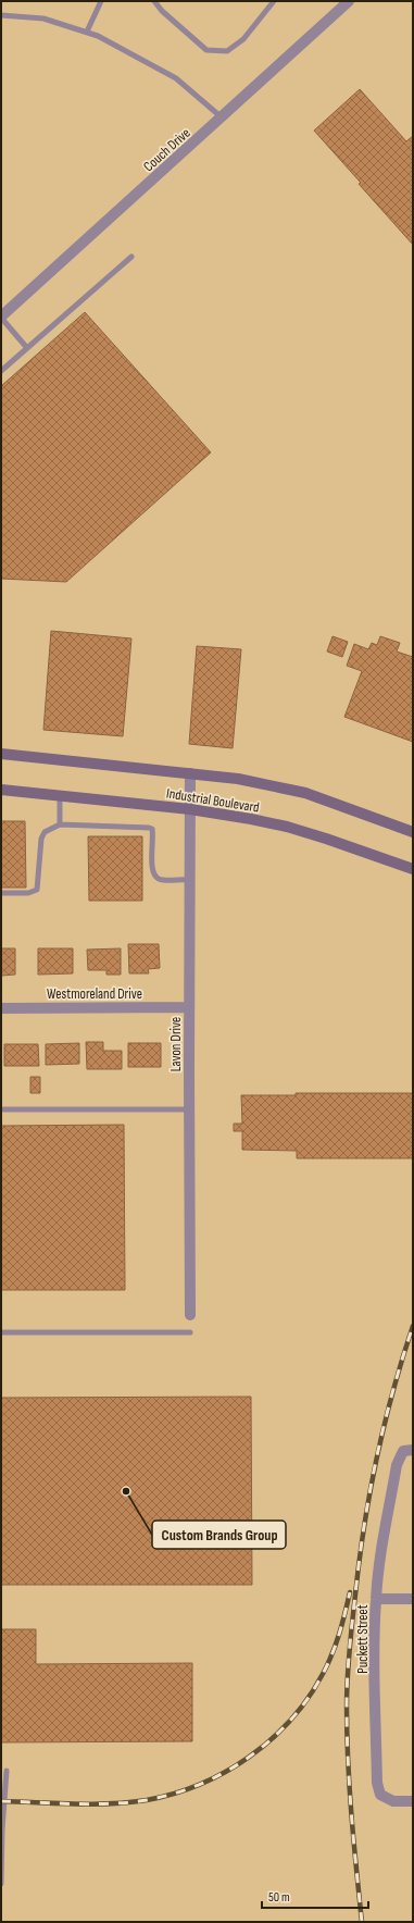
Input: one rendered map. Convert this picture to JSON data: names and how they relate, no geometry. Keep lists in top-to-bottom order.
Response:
{
  "streets": {
    "main road": ["Industrial Boulevard"],
    "street": [
      "Couch Drive",
      "Westmoreland Drive",
      "Lavon Drive",
      "Puckett Street"
    ]
  },
  "crossings": [
    ["Industrial Boulevard", "Lavon Drive"],
    ["Westmoreland Drive", "Lavon Drive"]
  ],
  "places": ["Custom Brands Group"],
  "scale_bar": "50 m"
}
